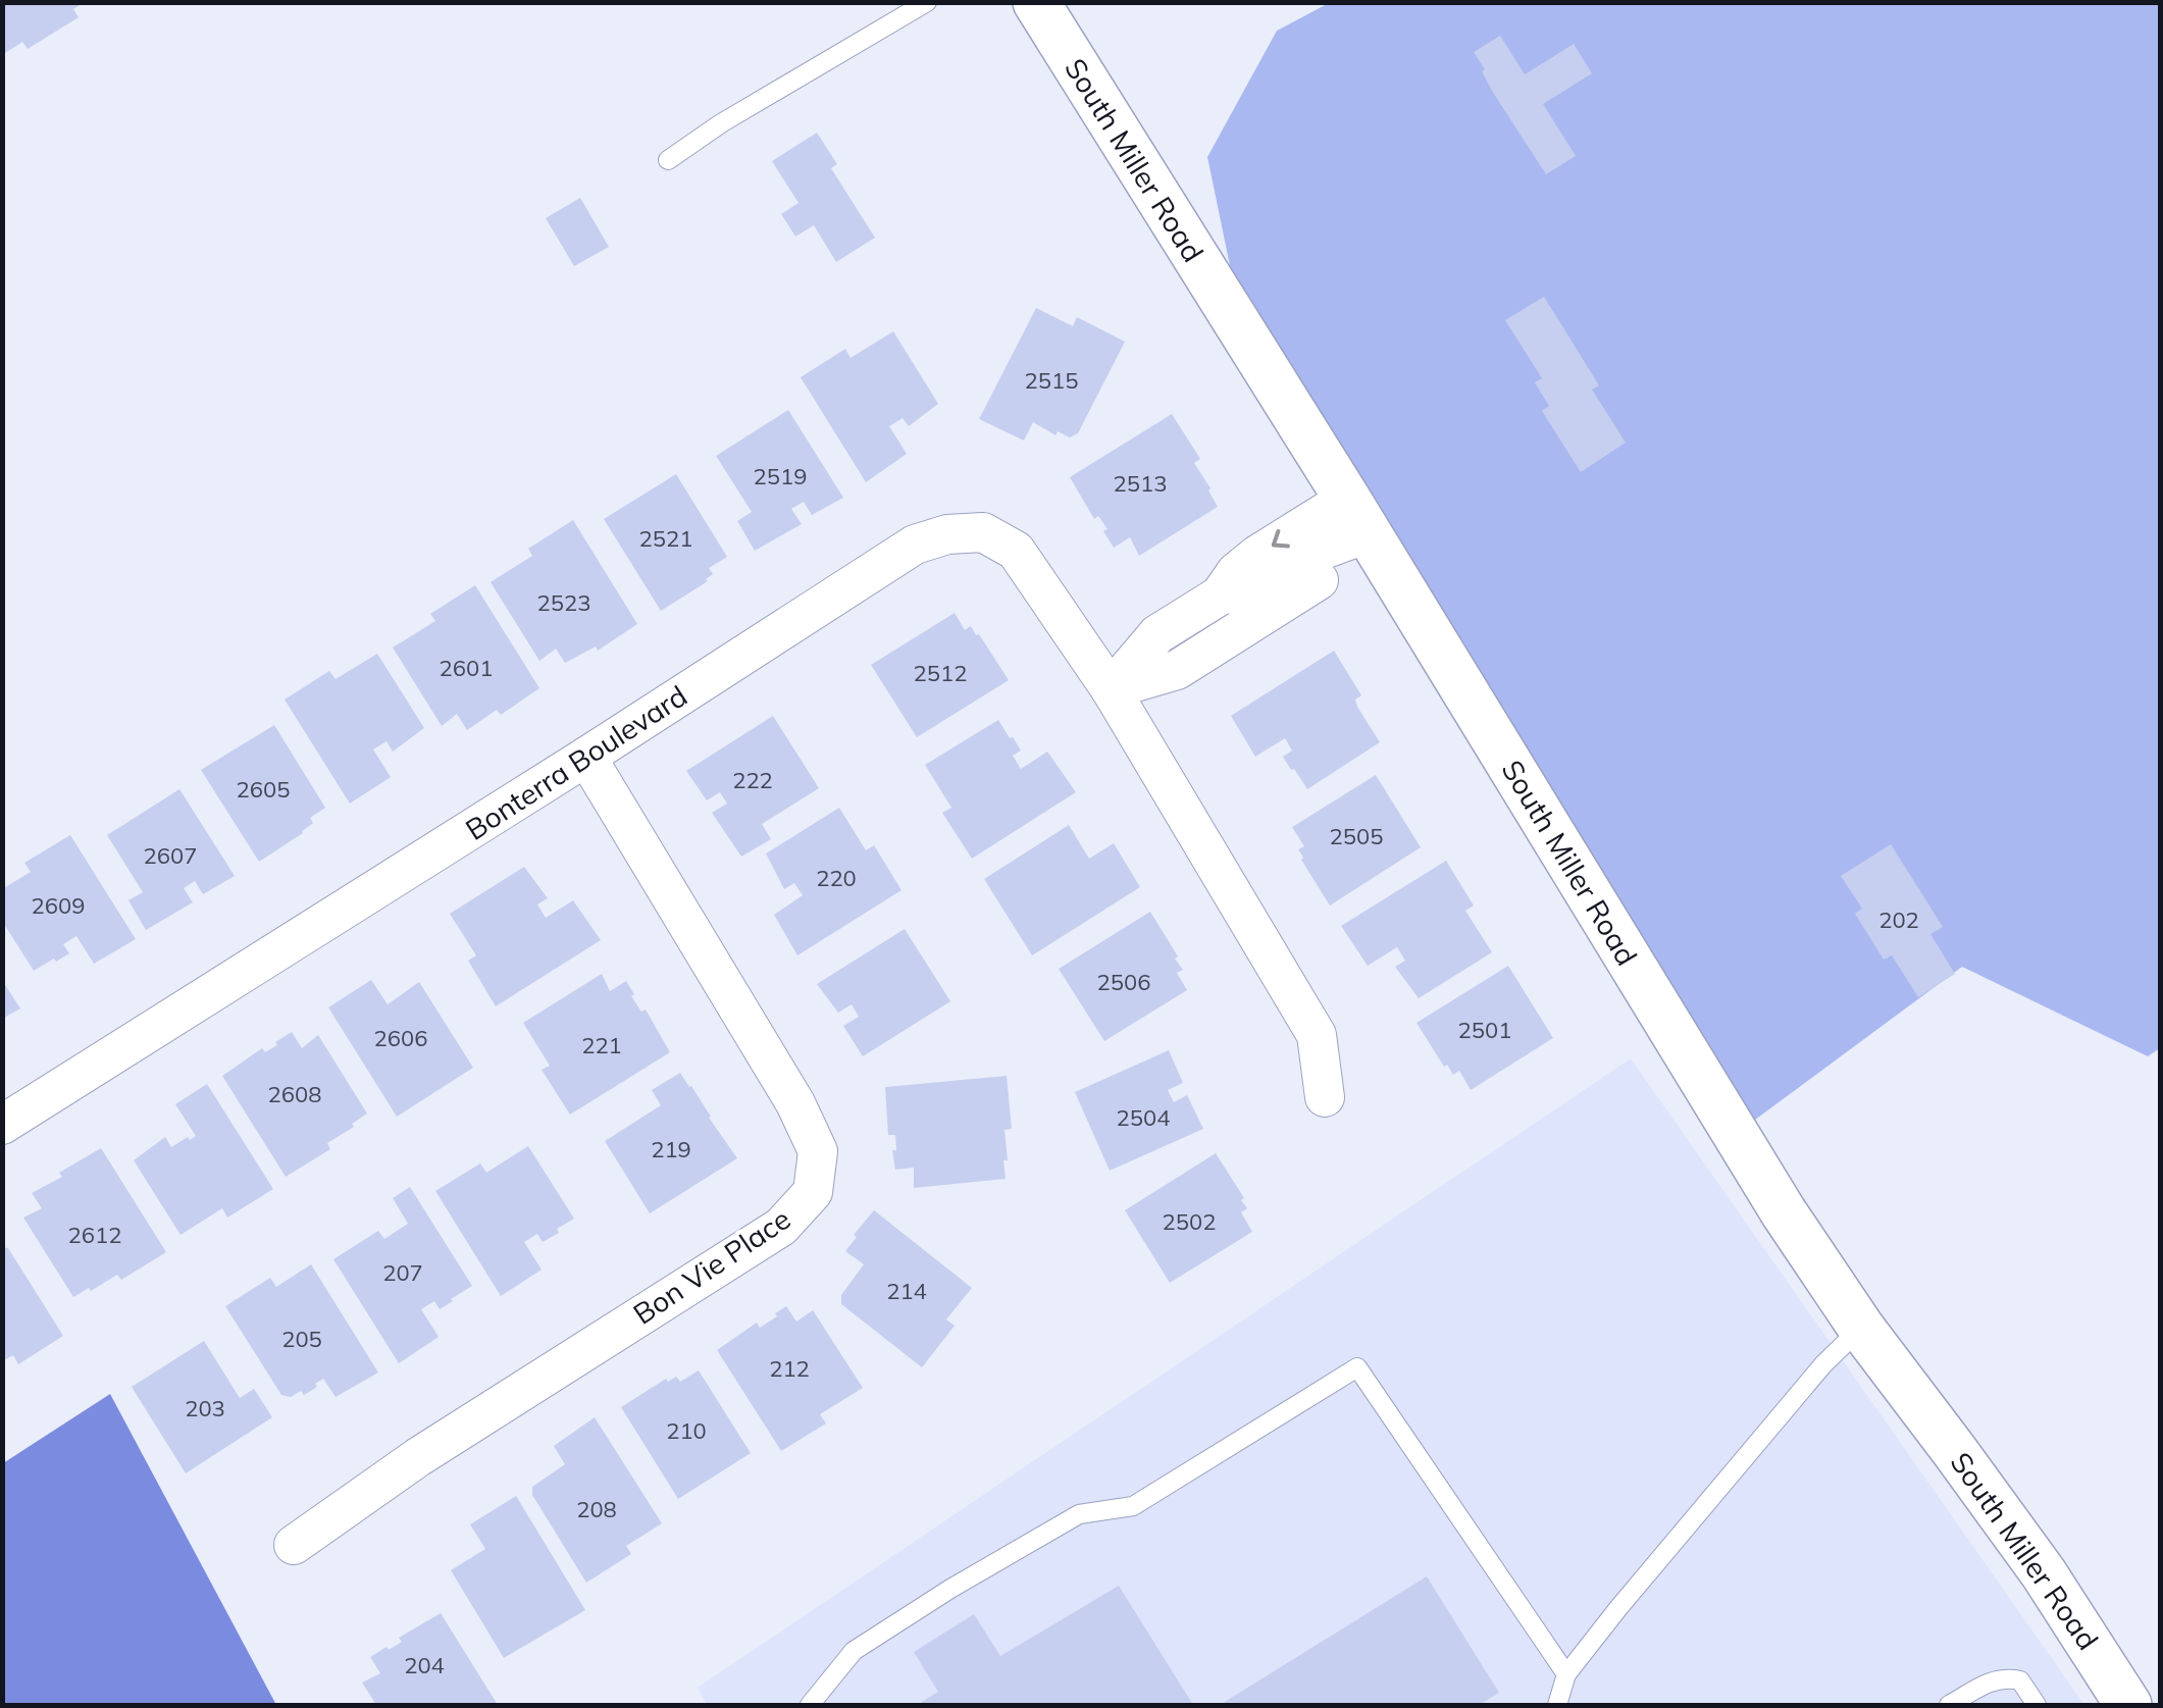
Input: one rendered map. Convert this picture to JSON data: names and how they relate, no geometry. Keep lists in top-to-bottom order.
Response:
{
  "streets": {
    "street": ["South Miller Road", "Bonterra Boulevard", "Bon Vie Place"]
  },
  "crossings": [
    ["Bonterra Boulevard", "Bon Vie Place"]
  ],
  "house_numbers": [
    "2515",
    "2519",
    "2513",
    "2521",
    "2523",
    "2601",
    "2512",
    "222",
    "2605",
    "2505",
    "2607",
    "220",
    "2609",
    "202",
    "2506",
    "2501",
    "2606",
    "221",
    "2608",
    "2504",
    "219",
    "2502",
    "2612",
    "207",
    "214",
    "205",
    "212",
    "203",
    "210",
    "208",
    "204"
  ]
}
